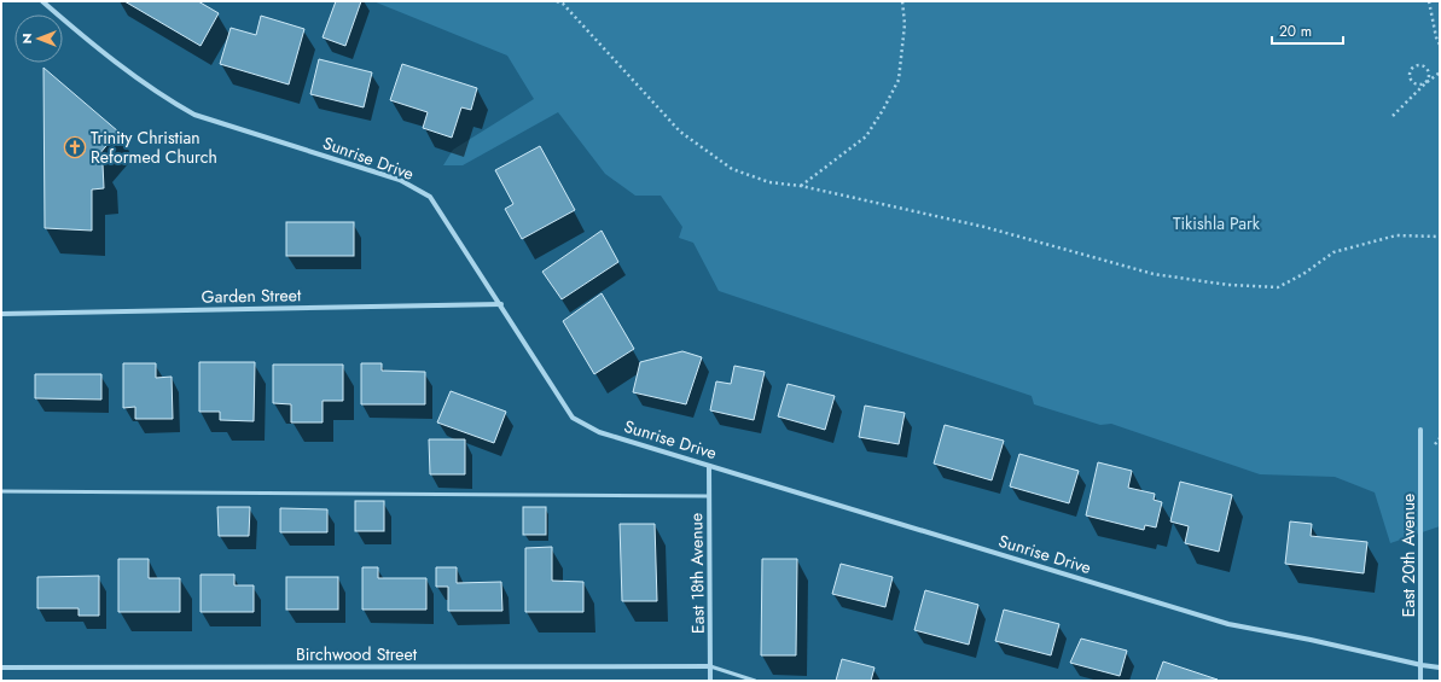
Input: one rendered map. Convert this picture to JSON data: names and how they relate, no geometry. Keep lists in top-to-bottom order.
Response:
{
  "streets": {
    "street": [
      "Sunrise Drive",
      "Garden Street",
      "East 20th Avenue",
      "East 18th Avenue",
      "Birchwood Street"
    ]
  },
  "crossings": [
    ["Sunrise Drive", "Garden Street"],
    ["Sunrise Drive", "East 20th Avenue"],
    ["Sunrise Drive", "East 18th Avenue"],
    ["East 18th Avenue", "Birchwood Street"]
  ],
  "parks": ["Tikishla Park"],
  "places": {
    "church": ["Trinity Christian Reformed Church"]
  },
  "scale_bar": "20 m",
  "north": "left"
}
